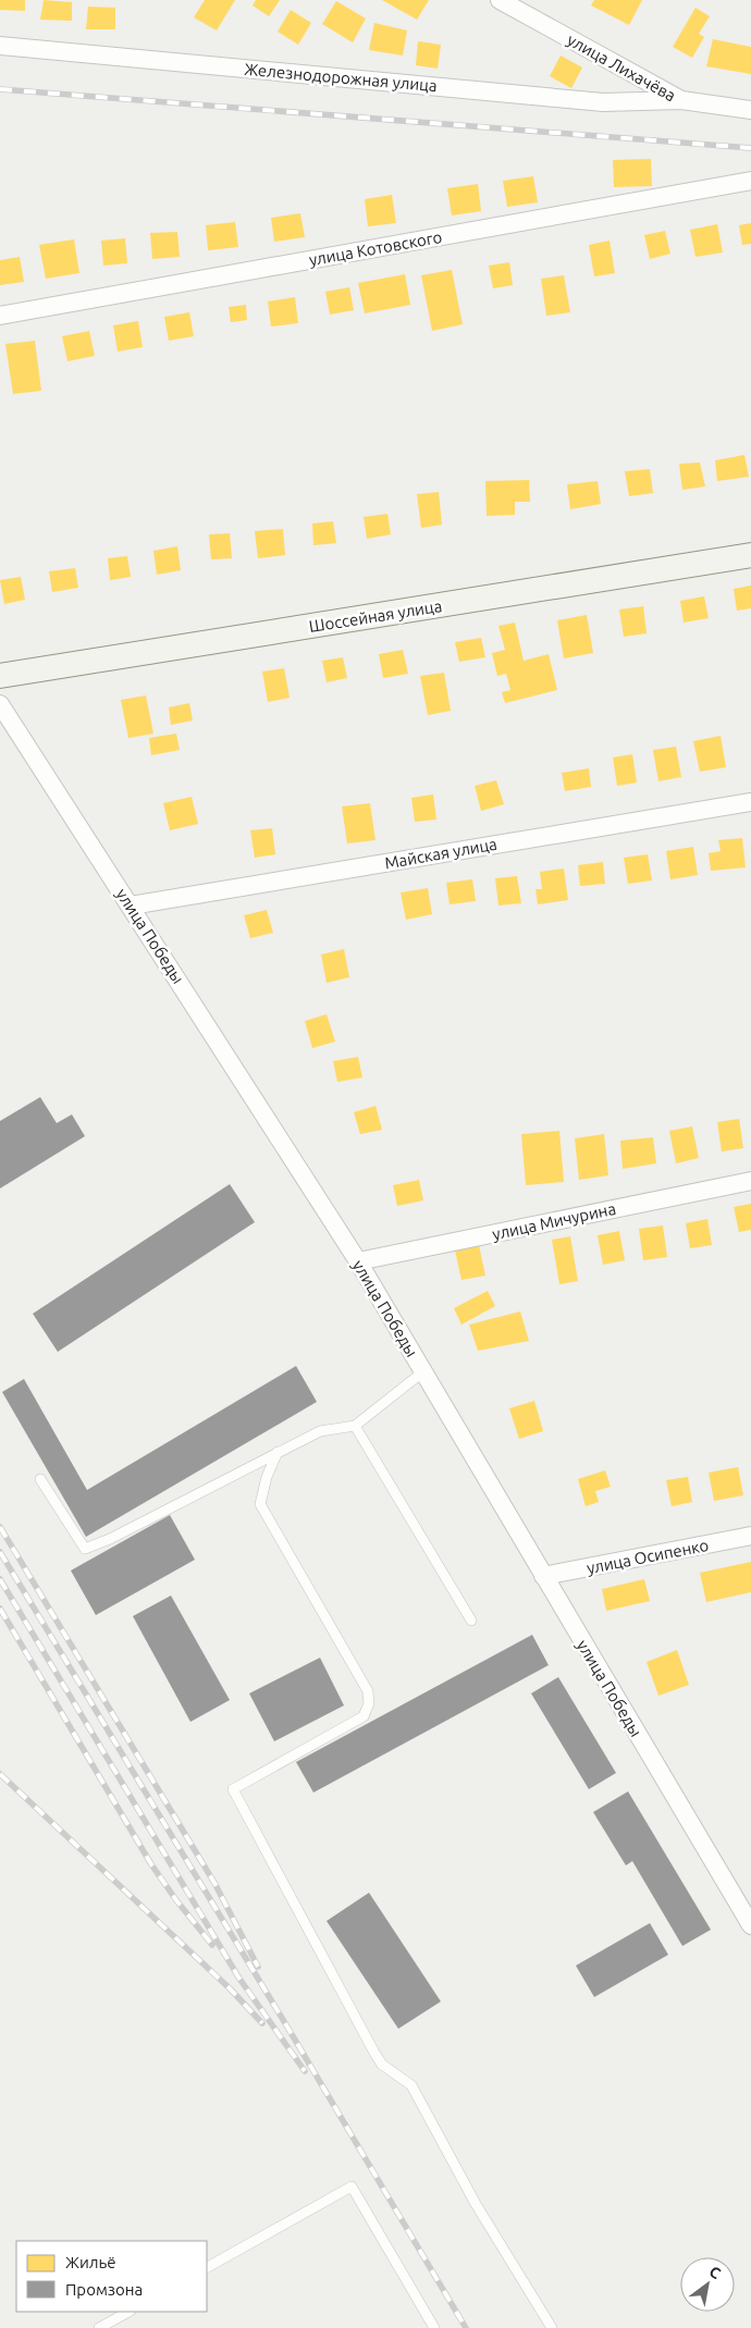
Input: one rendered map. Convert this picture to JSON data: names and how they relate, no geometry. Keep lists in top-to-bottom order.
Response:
{
  "streets": {
    "main road": ["Шоссейная улица"],
    "street": [
      "улица Лихачёва",
      "Железнодорожная улица",
      "улица Котовского",
      "Майская улица",
      "улица Победы",
      "улица Мичурина",
      "улица Осипенко"
    ]
  },
  "crossings": [
    ["улица Лихачёва", "Железнодорожная улица"],
    ["Майская улица", "улица Победы"],
    ["улица Победы", "улица Мичурина"],
    ["улица Победы", "улица Осипенко"]
  ],
  "legend": ["Жильё", "Промзона"],
  "north": "top right"
}
